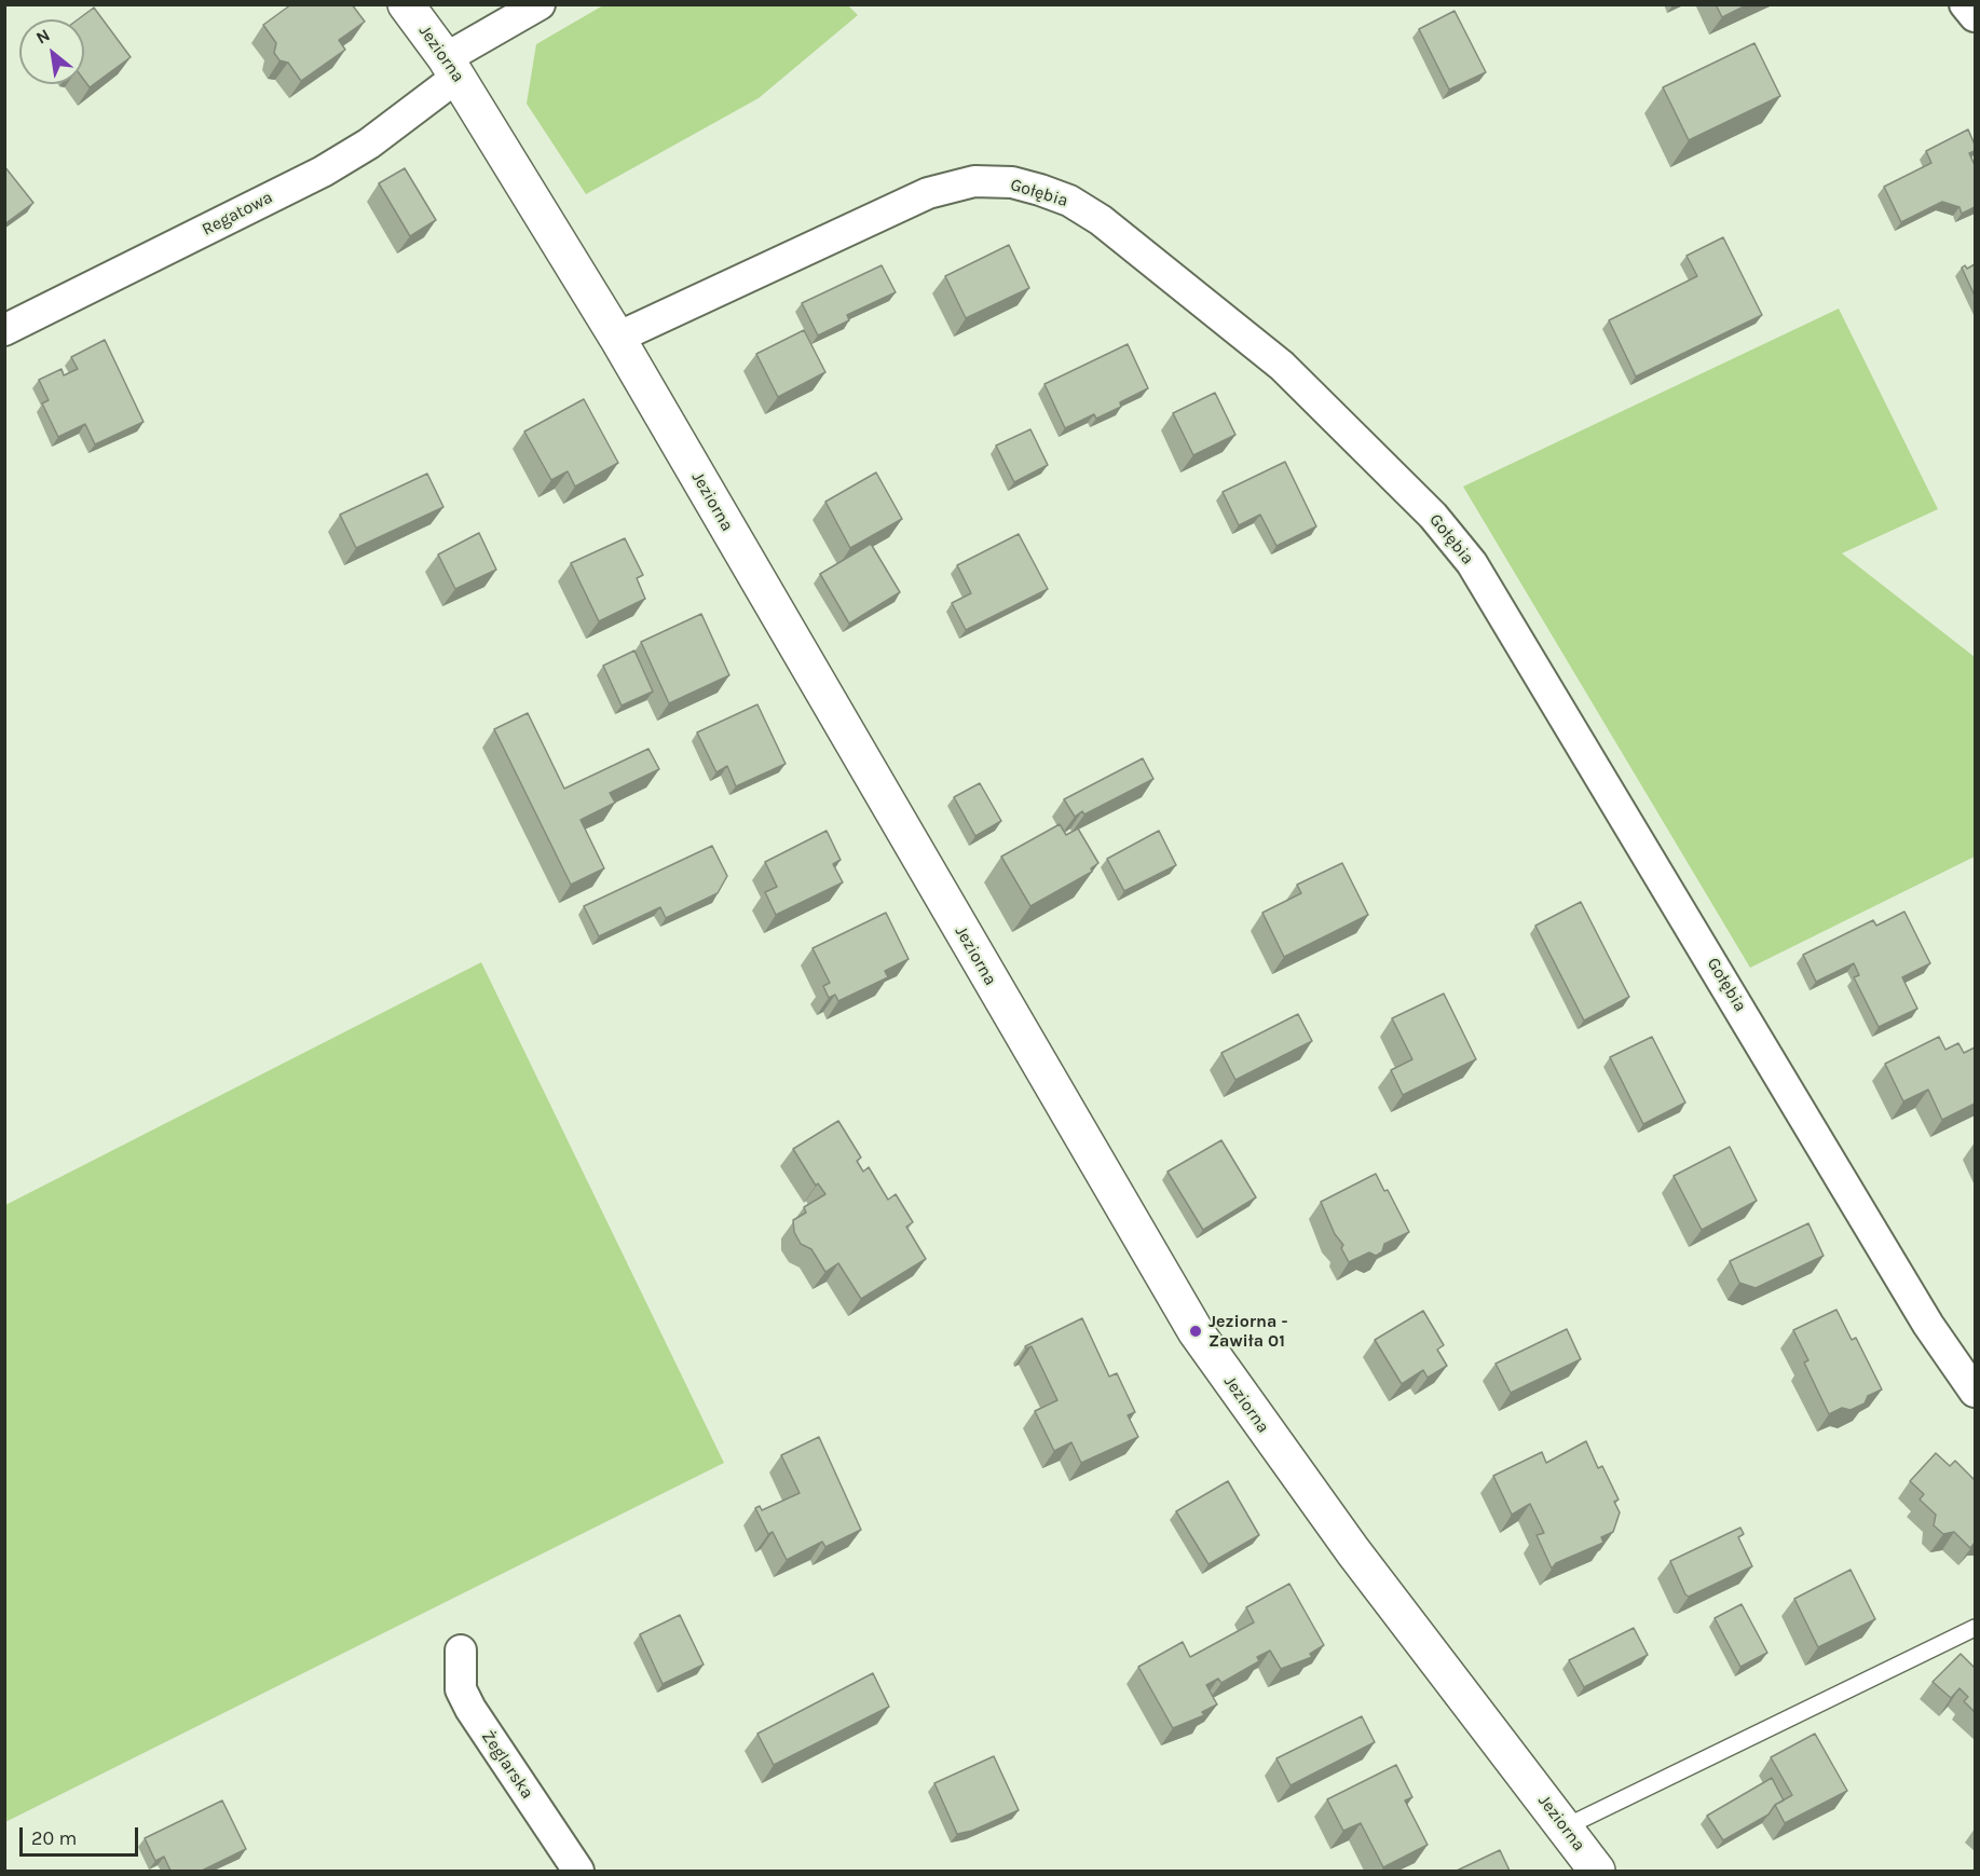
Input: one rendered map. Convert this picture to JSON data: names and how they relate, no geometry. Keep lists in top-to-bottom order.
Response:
{
  "streets": {
    "street": [
      "Jeziorna",
      "Gołębia",
      "Regatowa",
      "Żeglarska"
    ]
  },
  "crossings": [
    ["Jeziorna", "Gołębia"],
    ["Jeziorna", "Regatowa"]
  ],
  "places": ["Jeziorna - Zawiła 01"],
  "scale_bar": "20 m",
  "north": "top left"
}
